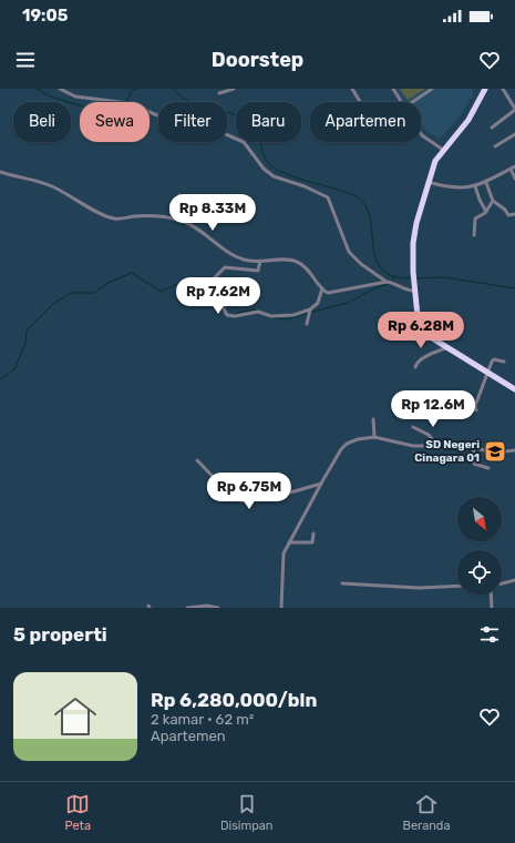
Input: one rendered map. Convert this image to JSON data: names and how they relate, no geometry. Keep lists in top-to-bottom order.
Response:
{
  "places": {
    "school or university": ["SD Negeri Cinagara 01"]
  },
  "north": "bottom right",
  "page": {
    "status": "19:05",
    "header": "Doorstep",
    "chip": [
      "Beli",
      "Sewa",
      "Filter",
      "Baru",
      "Apartemen"
    ],
    "price": [
      "Rp 8.33M",
      "Rp 7.62M",
      "Rp 6.28M",
      "Rp 12.6M",
      "Rp 6.75M"
    ],
    "heading": "5 properti",
    "list": [
      {
        "name": "Rp 6,280,000/bln",
        "note": "2 kamar · 62 m² · Apartemen"
      }
    ],
    "tabs": ["Peta", "Disimpan", "Beranda"]
  }
}
